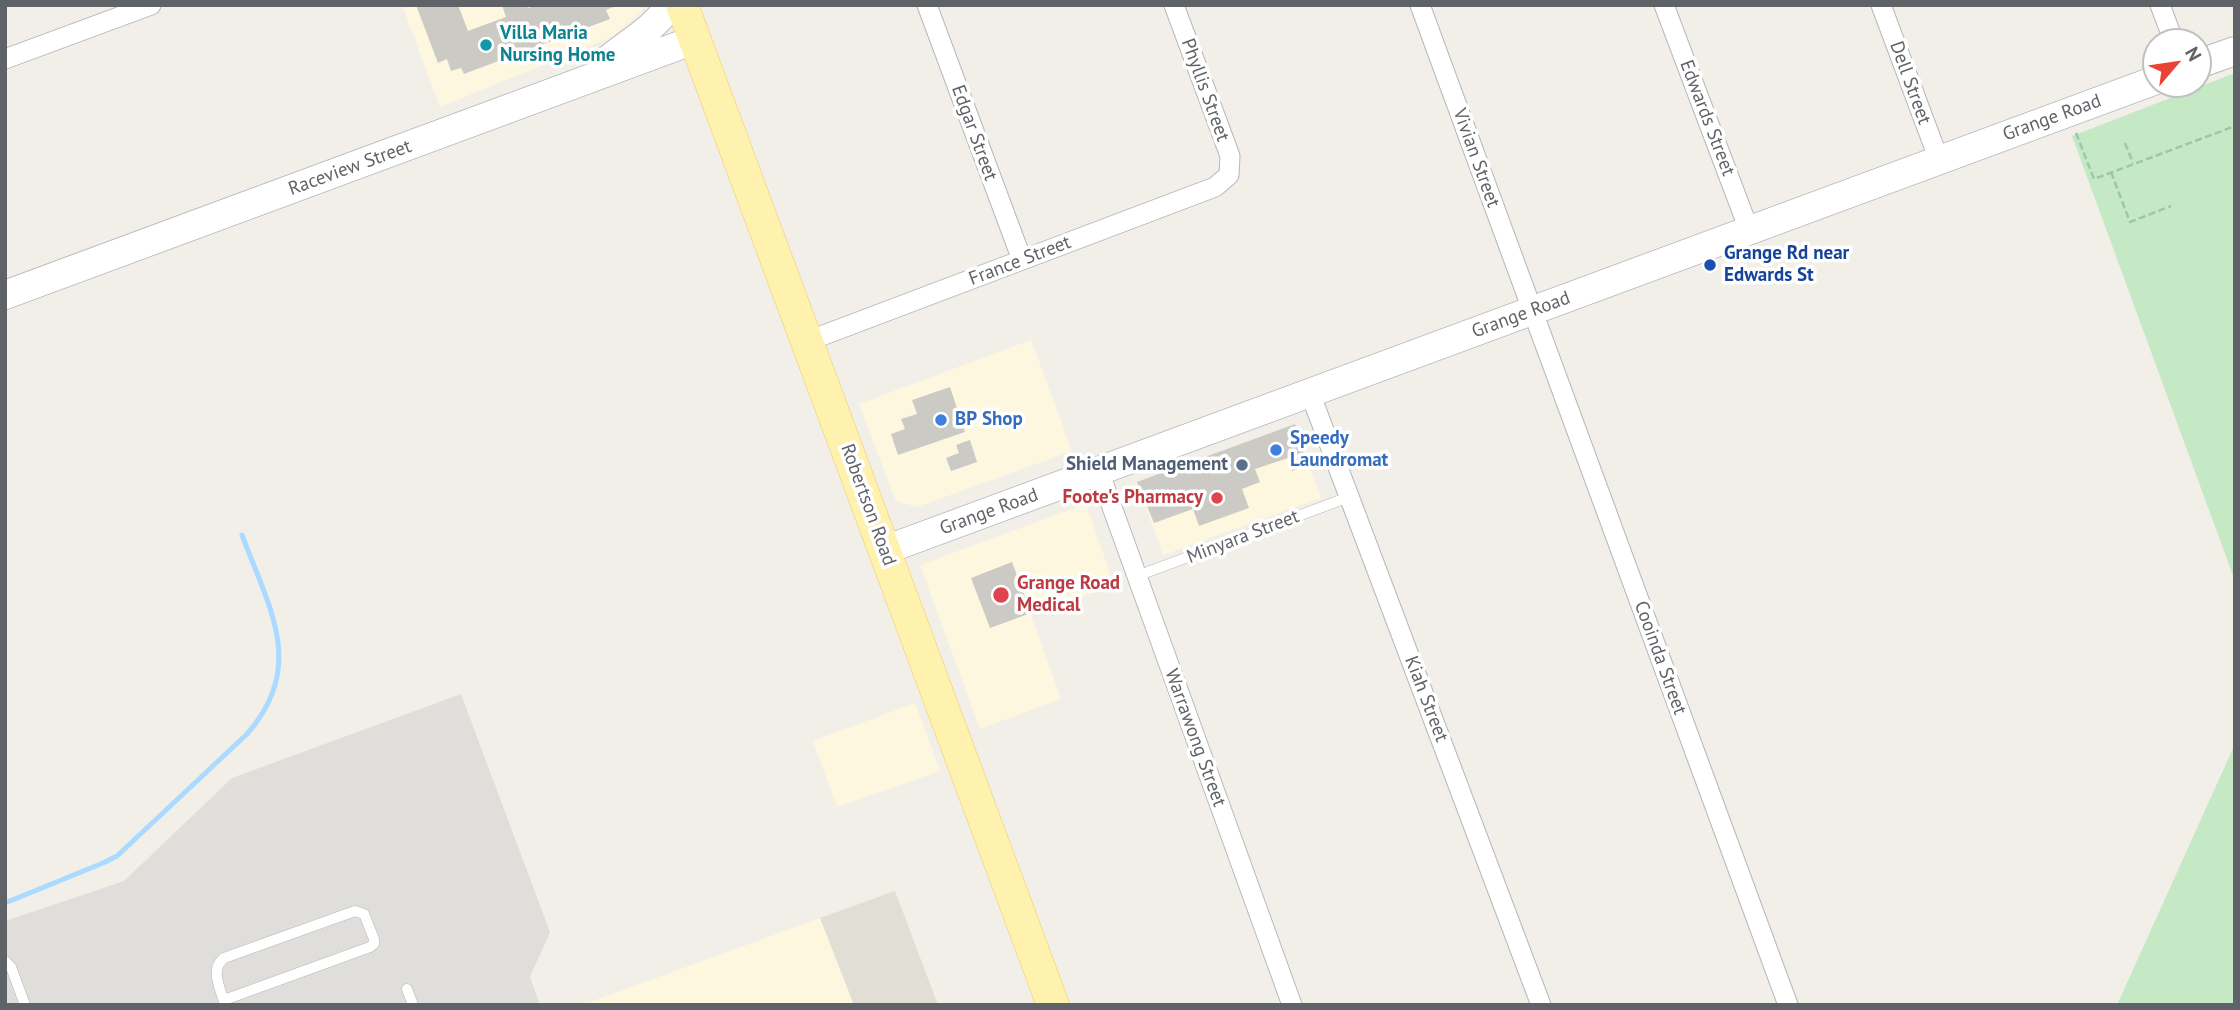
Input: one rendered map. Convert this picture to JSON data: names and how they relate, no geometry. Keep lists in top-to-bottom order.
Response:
{
  "streets": {
    "main road": ["Grange Road", "Raceview Street", "Robertson Road"],
    "street": [
      "Dell Street",
      "Phyllis Street",
      "Edwards Street",
      "Edgar Street",
      "Vivian Street",
      "France Street",
      "Cooinda Street",
      "Kiah Street",
      "Warrawong Street"
    ],
    "lane": ["Minyara Street"]
  },
  "crossings": [
    ["Dell Street", "Grange Road"],
    ["Phyllis Street", "France Street"],
    ["Edwards Street", "Grange Road"],
    ["Grange Road", "Vivian Street"],
    ["Grange Road", "Robertson Road"],
    ["Grange Road", "Cooinda Street"],
    ["Grange Road", "Kiah Street"],
    ["Grange Road", "Warrawong Street"],
    ["Edgar Street", "France Street"],
    ["Vivian Street", "Cooinda Street"],
    ["Raceview Street", "Robertson Road"],
    ["France Street", "Robertson Road"],
    ["Minyara Street", "Kiah Street"],
    ["Minyara Street", "Warrawong Street"]
  ],
  "places": [
    "Villa Maria Nursing Home",
    "Grange Rd near Edwards St",
    "BP Shop",
    "Speedy Laundromat",
    "Shield Management",
    "Foote's Pharmacy",
    "Grange Road Medical"
  ],
  "north": "top right"
}
